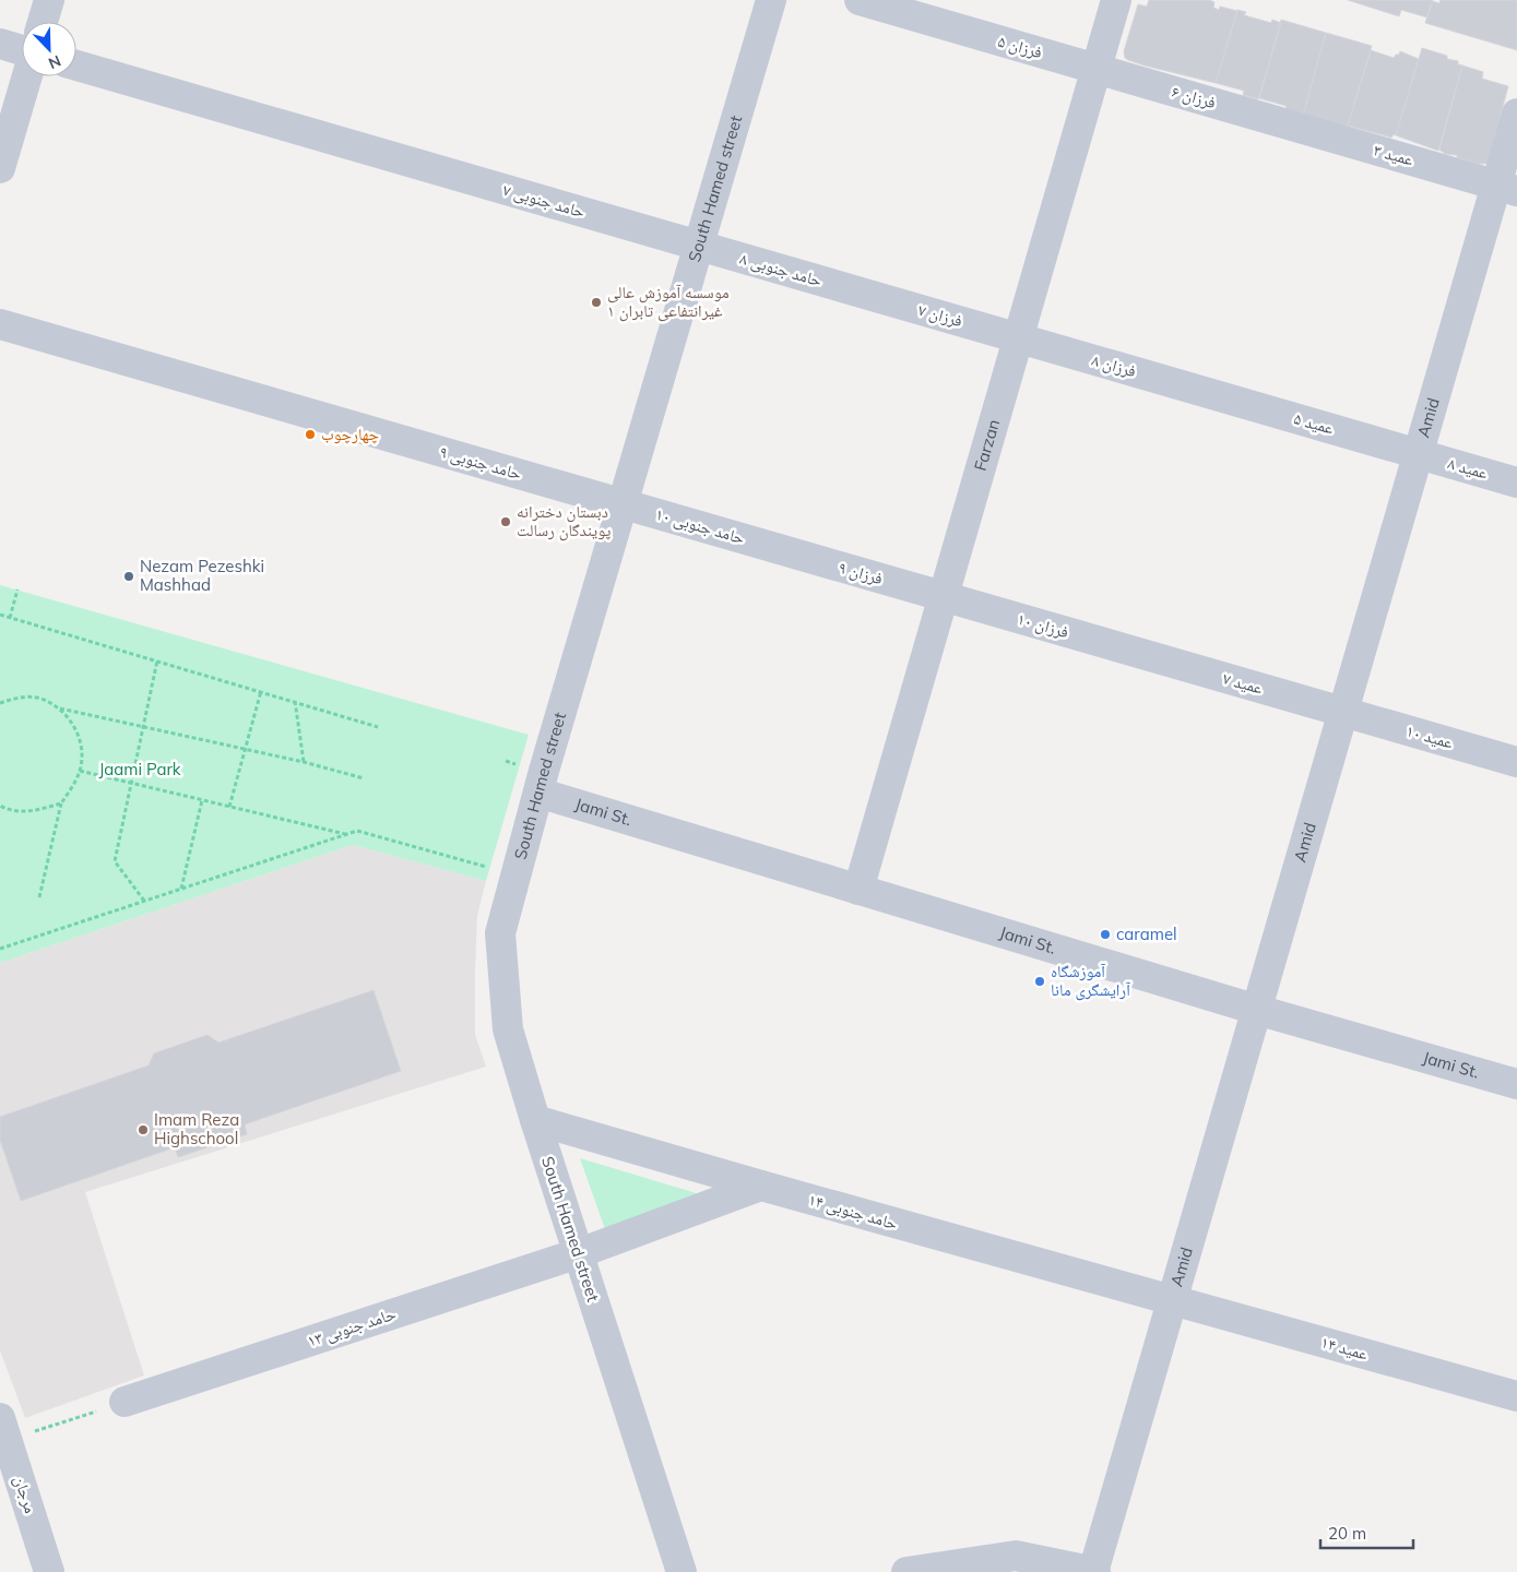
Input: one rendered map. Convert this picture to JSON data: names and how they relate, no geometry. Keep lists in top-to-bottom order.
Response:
{
  "streets": {
    "street": [
      "فرزان ۵",
      "فرزان ۶",
      "عمید ۳",
      "South Hamed street",
      "حامد جنوبی ۷",
      "حامد جنوبی ۸",
      "فرزان ۷",
      "فرزان ۸",
      "Amid",
      "عمید ۵",
      "Farzan",
      "حامد جنوبی ۹",
      "عمید ۸",
      "حامد جنوبی ۱۰",
      "فرزان ۹",
      "فرزان ۱۰",
      "عمید ۷",
      "عمید ۱۰",
      "Jami St.",
      "حامد جنوبی ۱۴",
      "حامد جنوبی ۱۳",
      "عمید ۱۴",
      "مرجان"
    ]
  },
  "crossings": [
    ["فرزان ۵", "فرزان ۶"],
    ["فرزان ۵", "Farzan"],
    ["فرزان ۶", "عمید ۳"],
    ["فرزان ۶", "Farzan"],
    ["عمید ۳", "Amid"],
    ["South Hamed street", "حامد جنوبی ۷"],
    ["South Hamed street", "حامد جنوبی ۸"],
    ["South Hamed street", "حامد جنوبی ۹"],
    ["South Hamed street", "حامد جنوبی ۱۰"],
    ["South Hamed street", "Jami St."],
    ["South Hamed street", "حامد جنوبی ۱۴"],
    ["South Hamed street", "حامد جنوبی ۱۳"],
    ["حامد جنوبی ۷", "حامد جنوبی ۸"],
    ["حامد جنوبی ۸", "فرزان ۷"],
    ["فرزان ۷", "فرزان ۸"],
    ["فرزان ۷", "Farzan"],
    ["فرزان ۸", "عمید ۵"],
    ["فرزان ۸", "Farzan"],
    ["Amid", "عمید ۵"],
    ["Amid", "عمید ۸"],
    ["Amid", "عمید ۷"],
    ["Amid", "عمید ۱۰"],
    ["Amid", "Jami St."],
    ["Amid", "حامد جنوبی ۱۴"],
    ["Amid", "عمید ۱۴"],
    ["عمید ۵", "عمید ۸"],
    ["Farzan", "فرزان ۹"],
    ["Farzan", "فرزان ۱۰"],
    ["Farzan", "Jami St."],
    ["حامد جنوبی ۹", "حامد جنوبی ۱۰"],
    ["حامد جنوبی ۱۰", "فرزان ۹"],
    ["فرزان ۹", "فرزان ۱۰"],
    ["فرزان ۱۰", "عمید ۷"],
    ["عمید ۷", "عمید ۱۰"],
    ["حامد جنوبی ۱۴", "حامد جنوبی ۱۳"],
    ["حامد جنوبی ۱۴", "عمید ۱۴"]
  ],
  "parks": ["Jaami Park"],
  "places": [
    "موسسه آموزش عالی غیرانتفاعی تابران ۱",
    "چهارچوب",
    "دبستان دخترانه پویندگان رسالت",
    "Nezam Pezeshki Mashhad",
    "caramel",
    "آموزشگاه آرایشگری مانا",
    "Imam Reza Highschool"
  ],
  "scale_bar": "20 m",
  "north": "bottom right"
}
